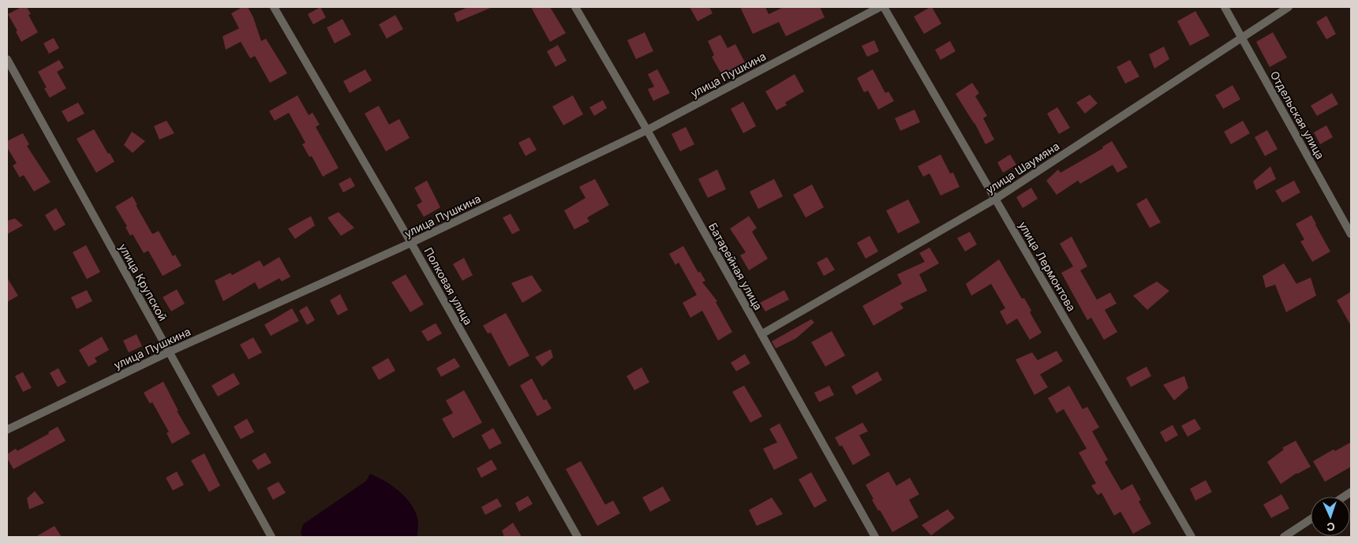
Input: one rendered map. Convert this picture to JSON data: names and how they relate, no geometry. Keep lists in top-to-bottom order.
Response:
{
  "streets": {
    "street": [
      "улица Пушкина",
      "Отдельская улица",
      "улица Шаумяна",
      "Батарейная улица",
      "улица Лермонтова",
      "улица Крупской",
      "Полковая улица"
    ]
  },
  "crossings": [
    ["улица Пушкина", "Батарейная улица"],
    ["улица Пушкина", "улица Крупской"],
    ["улица Пушкина", "Полковая улица"],
    ["Отдельская улица", "улица Шаумяна"],
    ["улица Шаумяна", "Батарейная улица"],
    ["улица Шаумяна", "улица Лермонтова"]
  ],
  "north": "bottom"
}
